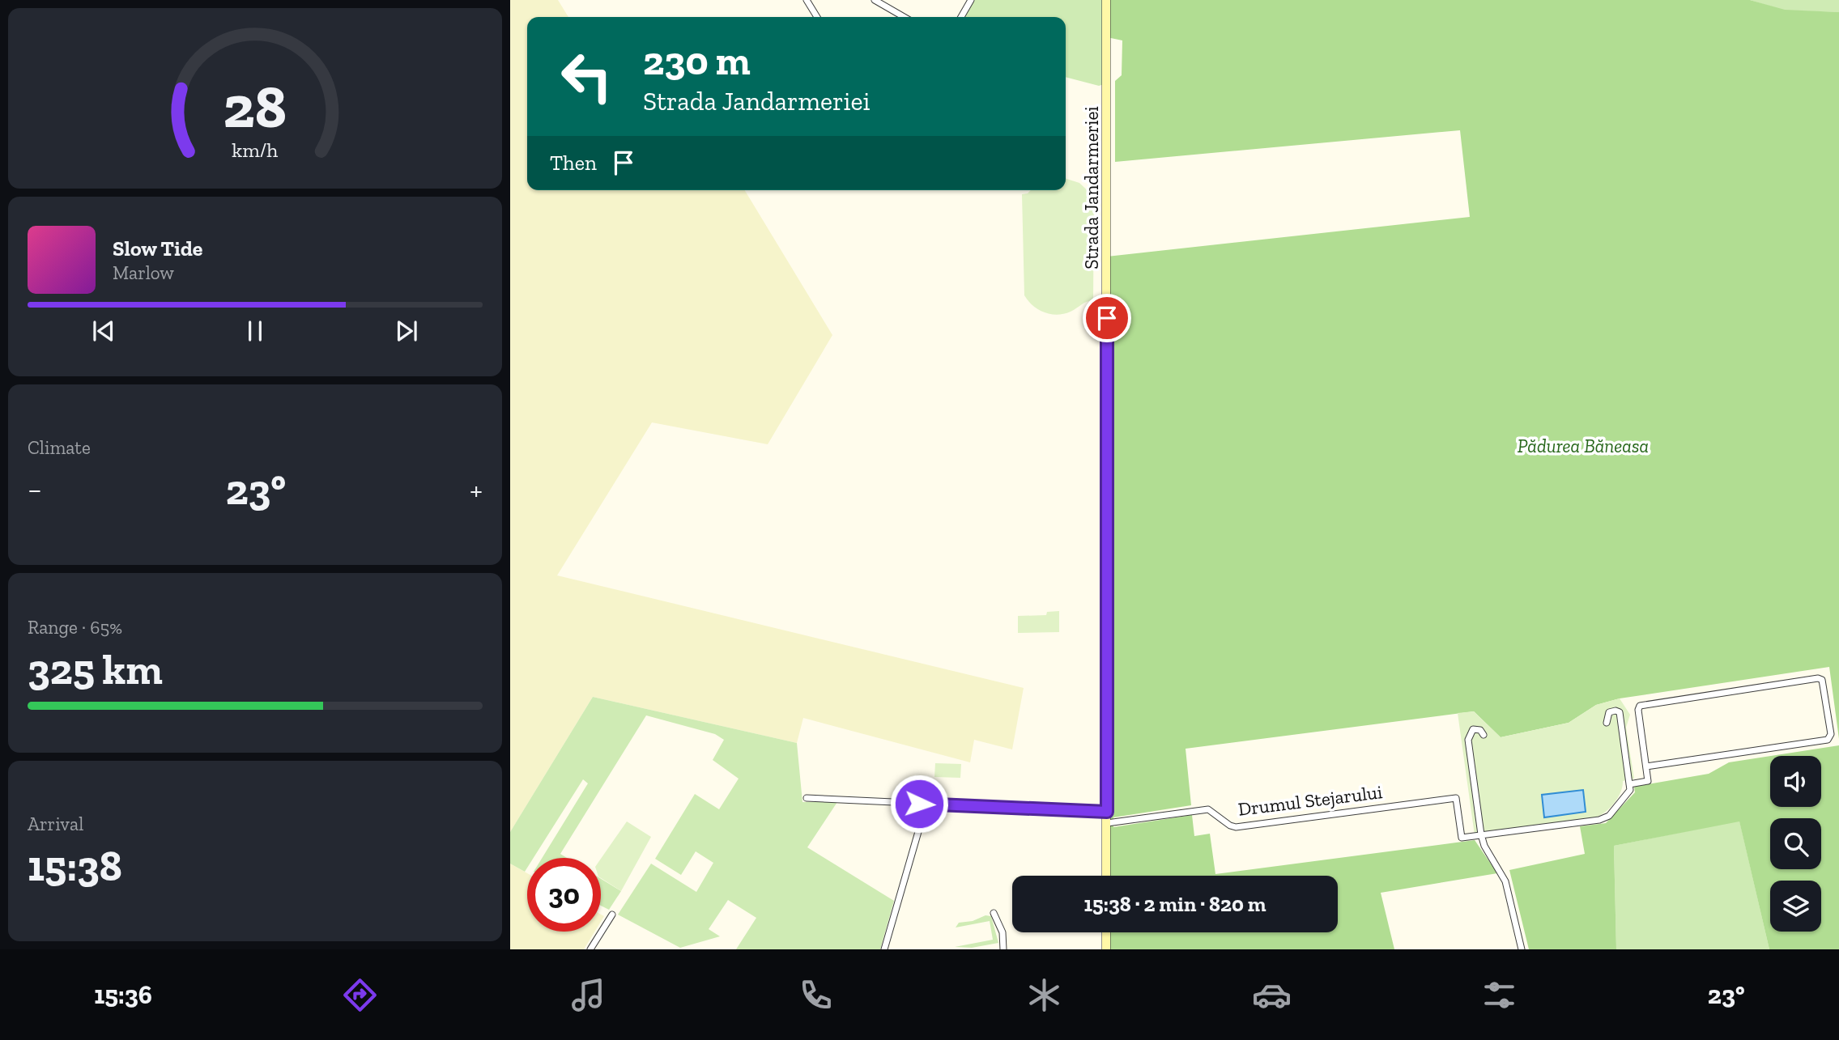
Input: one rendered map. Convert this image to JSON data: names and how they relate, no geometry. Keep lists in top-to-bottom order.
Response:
{
  "streets": {
    "street": ["Strada Jandarmeriei", "Drumul Stejarului"]
  },
  "crossings": [
    ["Strada Jandarmeriei", "Drumul Stejarului"]
  ],
  "parks": ["Pădurea Băneasa"],
  "page": {
    "turn": ["230 m", "Strada Jandarmeriei"],
    "then": "Then",
    "song": ["Slow Tide", "Marlow"],
    "tile": [
      "Climate",
      ["Range · 65%", "325 km"],
      ["Arrival", "15:38"]
    ],
    "heat": ["−", "23°", "+"],
    "limit": "30",
    "trip": "15:38 · 2 min · 820 m",
    "tabs": ["15:36", "23°"],
    "gauge": ["28", "km/h"]
  }
}
